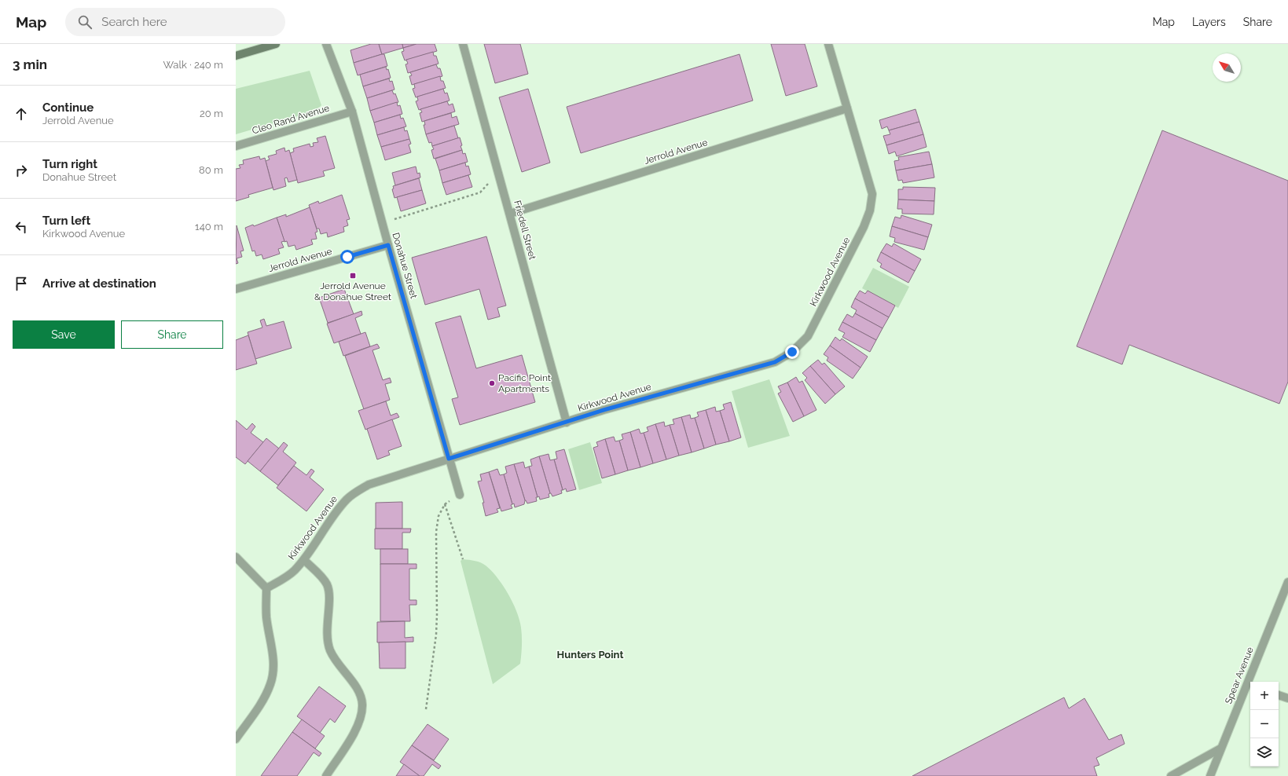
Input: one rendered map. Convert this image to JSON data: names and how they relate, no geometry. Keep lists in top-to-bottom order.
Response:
{
  "streets": {
    "street": [
      "Cleo Rand Avenue",
      "Jerrold Avenue",
      "Friedell Street",
      "Donahue Street",
      "Kirkwood Avenue",
      "Spear Avenue"
    ]
  },
  "crossings": [
    ["Cleo Rand Avenue", "Donahue Street"],
    ["Jerrold Avenue", "Friedell Street"],
    ["Jerrold Avenue", "Donahue Street"],
    ["Jerrold Avenue", "Kirkwood Avenue"],
    ["Friedell Street", "Kirkwood Avenue"],
    ["Donahue Street", "Kirkwood Avenue"]
  ],
  "districts": ["Hunters Point"],
  "places": {
    "transit": ["Jerrold Avenue & Donahue Street"],
    "other": ["Pacific Point Apartments"]
  },
  "north": "top left",
  "page": {
    "header": "Map",
    "search": "Search here",
    "nav": ["Map", "Layers", "Share"],
    "heading": ["3 min", "Walk · 240 m"],
    "list": [
      ["Continue", "Jerrold Avenue", "20 m"],
      ["Turn right", "Donahue Street", "80 m"],
      ["Turn left", "Kirkwood Avenue", "140 m"],
      "Arrive at destination"
    ],
    "buttons": ["Save", "Share"],
    "map_buttons": ["+", "−"]
  }
}
